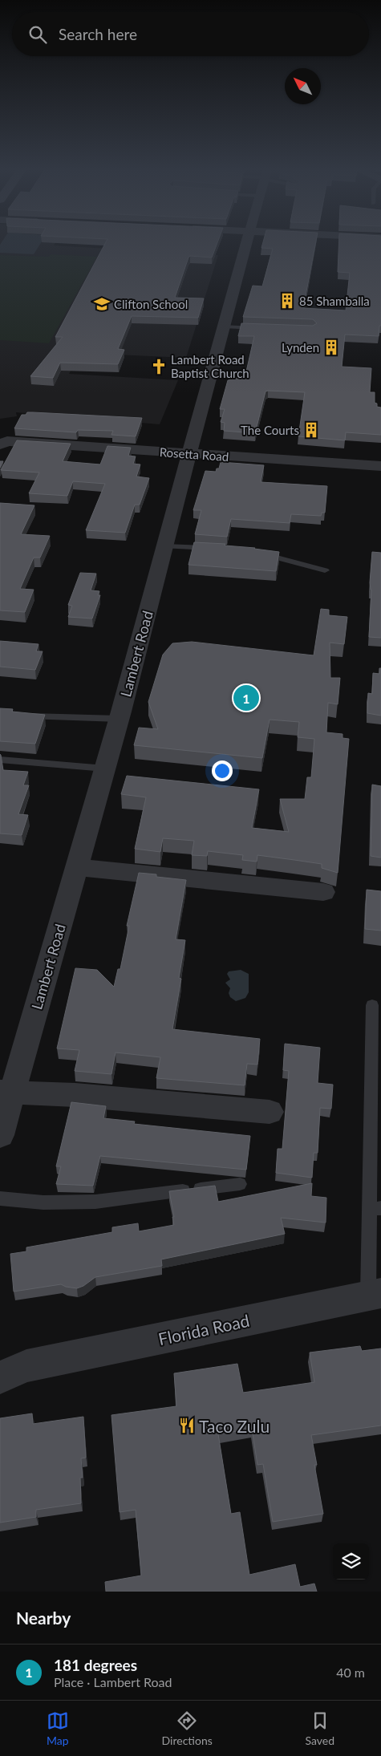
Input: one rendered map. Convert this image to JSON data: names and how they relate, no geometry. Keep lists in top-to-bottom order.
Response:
{
  "streets": {
    "street": ["Rosetta Road", "Lambert Road", "Florida Road"]
  },
  "crossings": [
    ["Rosetta Road", "Lambert Road"]
  ],
  "places": {
    "building": ["85 Shamballa", "Lynden", "The Courts"],
    "school or university": ["Clifton School"],
    "church": ["Lambert Road Baptist Church"],
    "restaurant": ["Taco Zulu"]
  },
  "north": "top left",
  "page": {
    "search": "Search here",
    "pins": "1",
    "heading": "Nearby",
    "list": [
      {
        "mark": "1",
        "name": "181 degrees",
        "note": "Place · Lambert Road",
        "value": "40 m"
      }
    ],
    "nav": ["Map", "Directions", "Saved"]
  }
}
